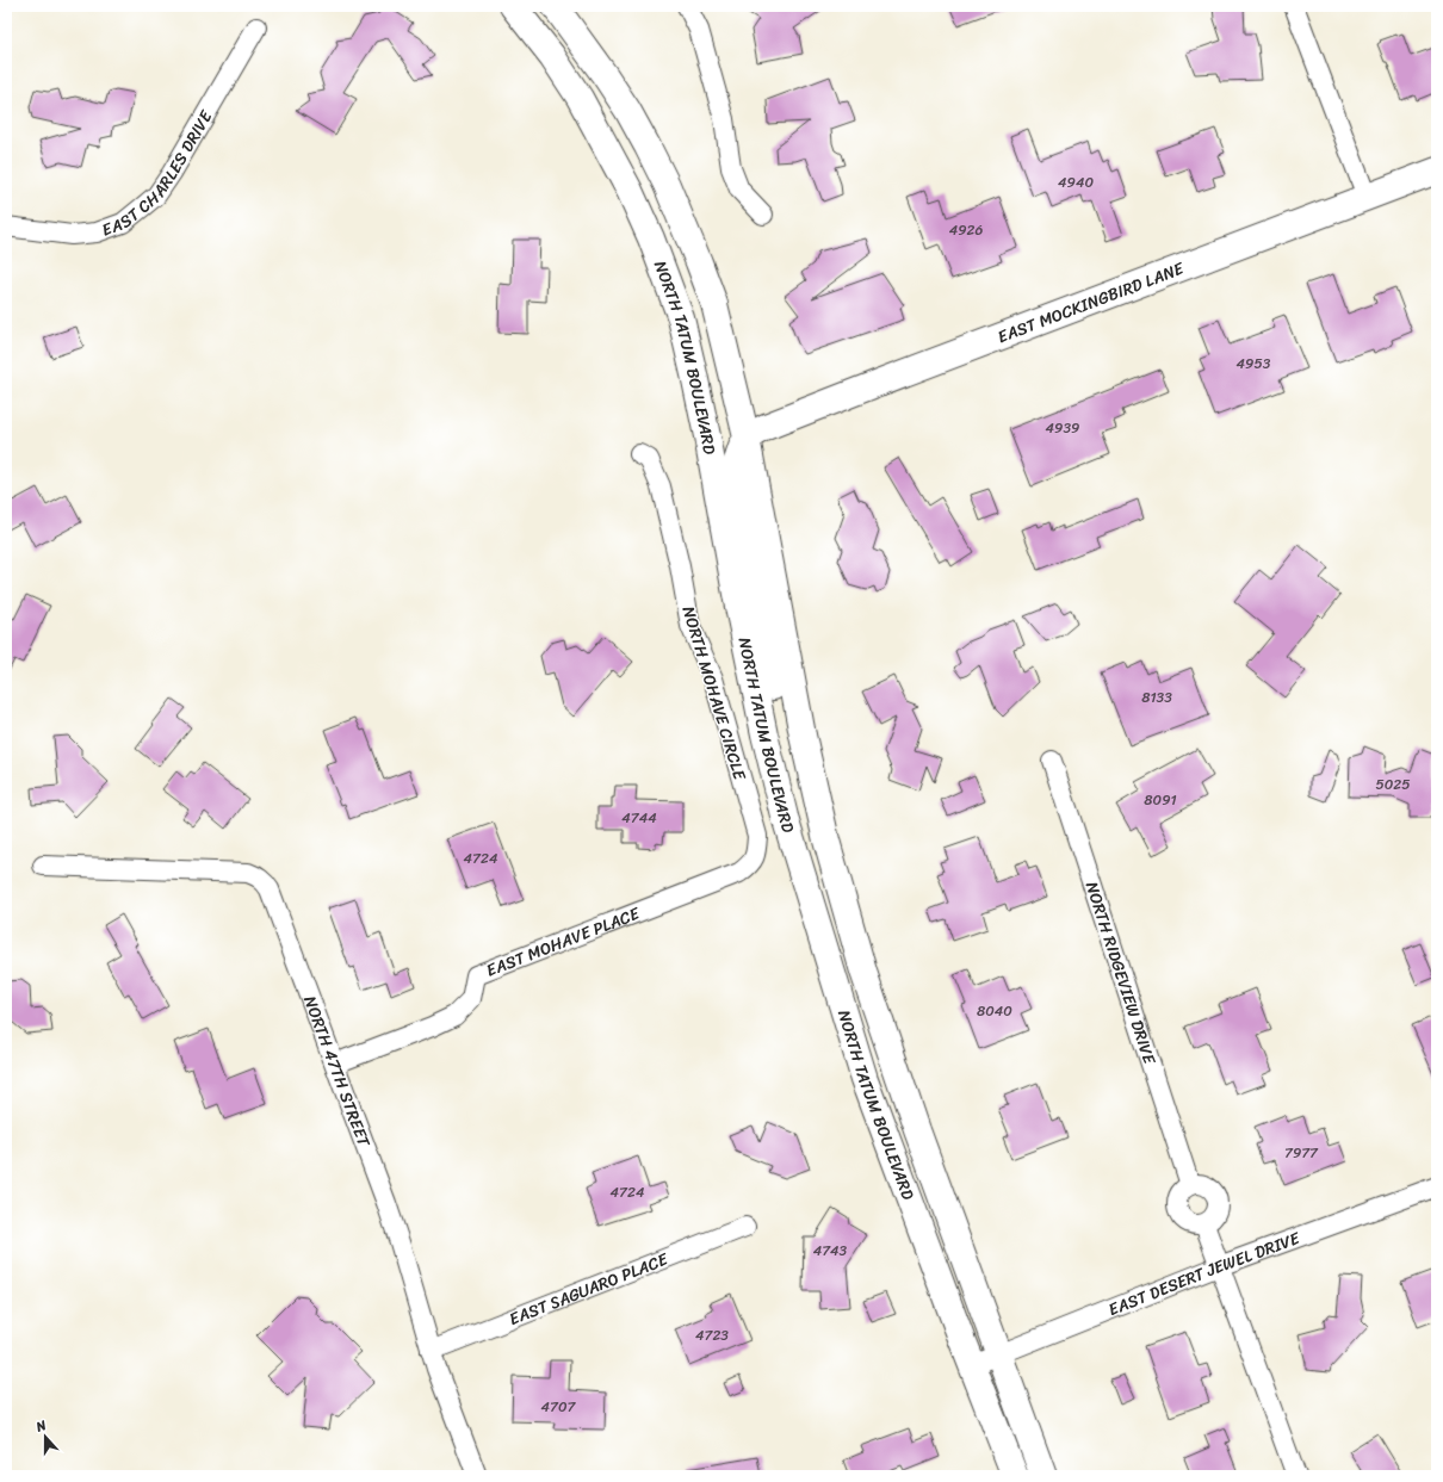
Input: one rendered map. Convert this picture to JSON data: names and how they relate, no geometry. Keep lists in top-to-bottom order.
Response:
{
  "streets": {
    "main road": ["EAST MOCKINGBIRD LANE", "NORTH TATUM BOULEVARD"],
    "street": [
      "EAST CHARLES DRIVE",
      "NORTH MOHAVE CIRCLE",
      "EAST MOHAVE PLACE",
      "NORTH RIDGEVIEW DRIVE",
      "NORTH 47TH STREET",
      "EAST DESERT JEWEL DRIVE",
      "EAST SAGUARO PLACE"
    ]
  },
  "crossings": [
    ["EAST MOCKINGBIRD LANE", "NORTH TATUM BOULEVARD"],
    ["NORTH TATUM BOULEVARD", "EAST DESERT JEWEL DRIVE"],
    ["NORTH MOHAVE CIRCLE", "EAST MOHAVE PLACE"],
    ["EAST MOHAVE PLACE", "NORTH 47TH STREET"],
    ["NORTH 47TH STREET", "EAST SAGUARO PLACE"]
  ],
  "house_numbers": [
    "4940",
    "4926",
    "4953",
    "4939",
    "8133",
    "5025",
    "8091",
    "4744",
    "4724",
    "8040",
    "7977",
    "4724",
    "4743",
    "4723",
    "4707"
  ],
  "north": "top"
}
